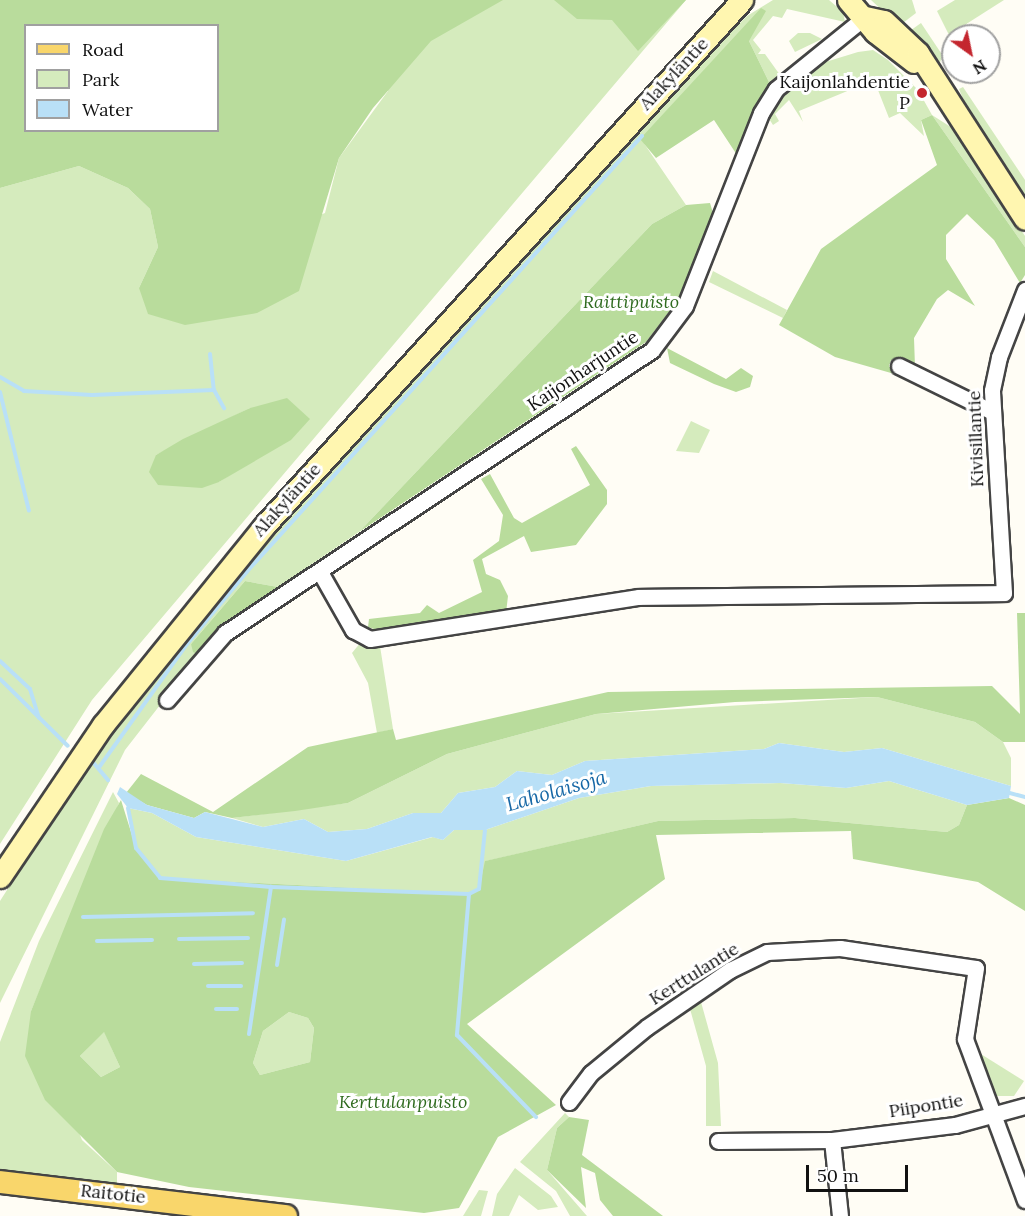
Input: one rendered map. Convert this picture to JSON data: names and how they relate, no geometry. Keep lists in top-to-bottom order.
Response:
{
  "streets": {
    "main road": ["Alakyläntie", "Raitotie"],
    "street": [
      "Kaijonharjuntie",
      "Kivisillantie",
      "Kerttulantie",
      "Piipontie"
    ]
  },
  "crossings": [
    ["Kaijonharjuntie", "Kivisillantie"],
    ["Kerttulantie", "Piipontie"]
  ],
  "water": ["Laholaisoja"],
  "parks": ["Raittipuisto", "Kerttulanpuisto"],
  "places": ["Kaijonlahdentie P"],
  "legend": ["Road", "Park", "Water"],
  "scale_bar": "50 m",
  "north": "bottom right"
}
